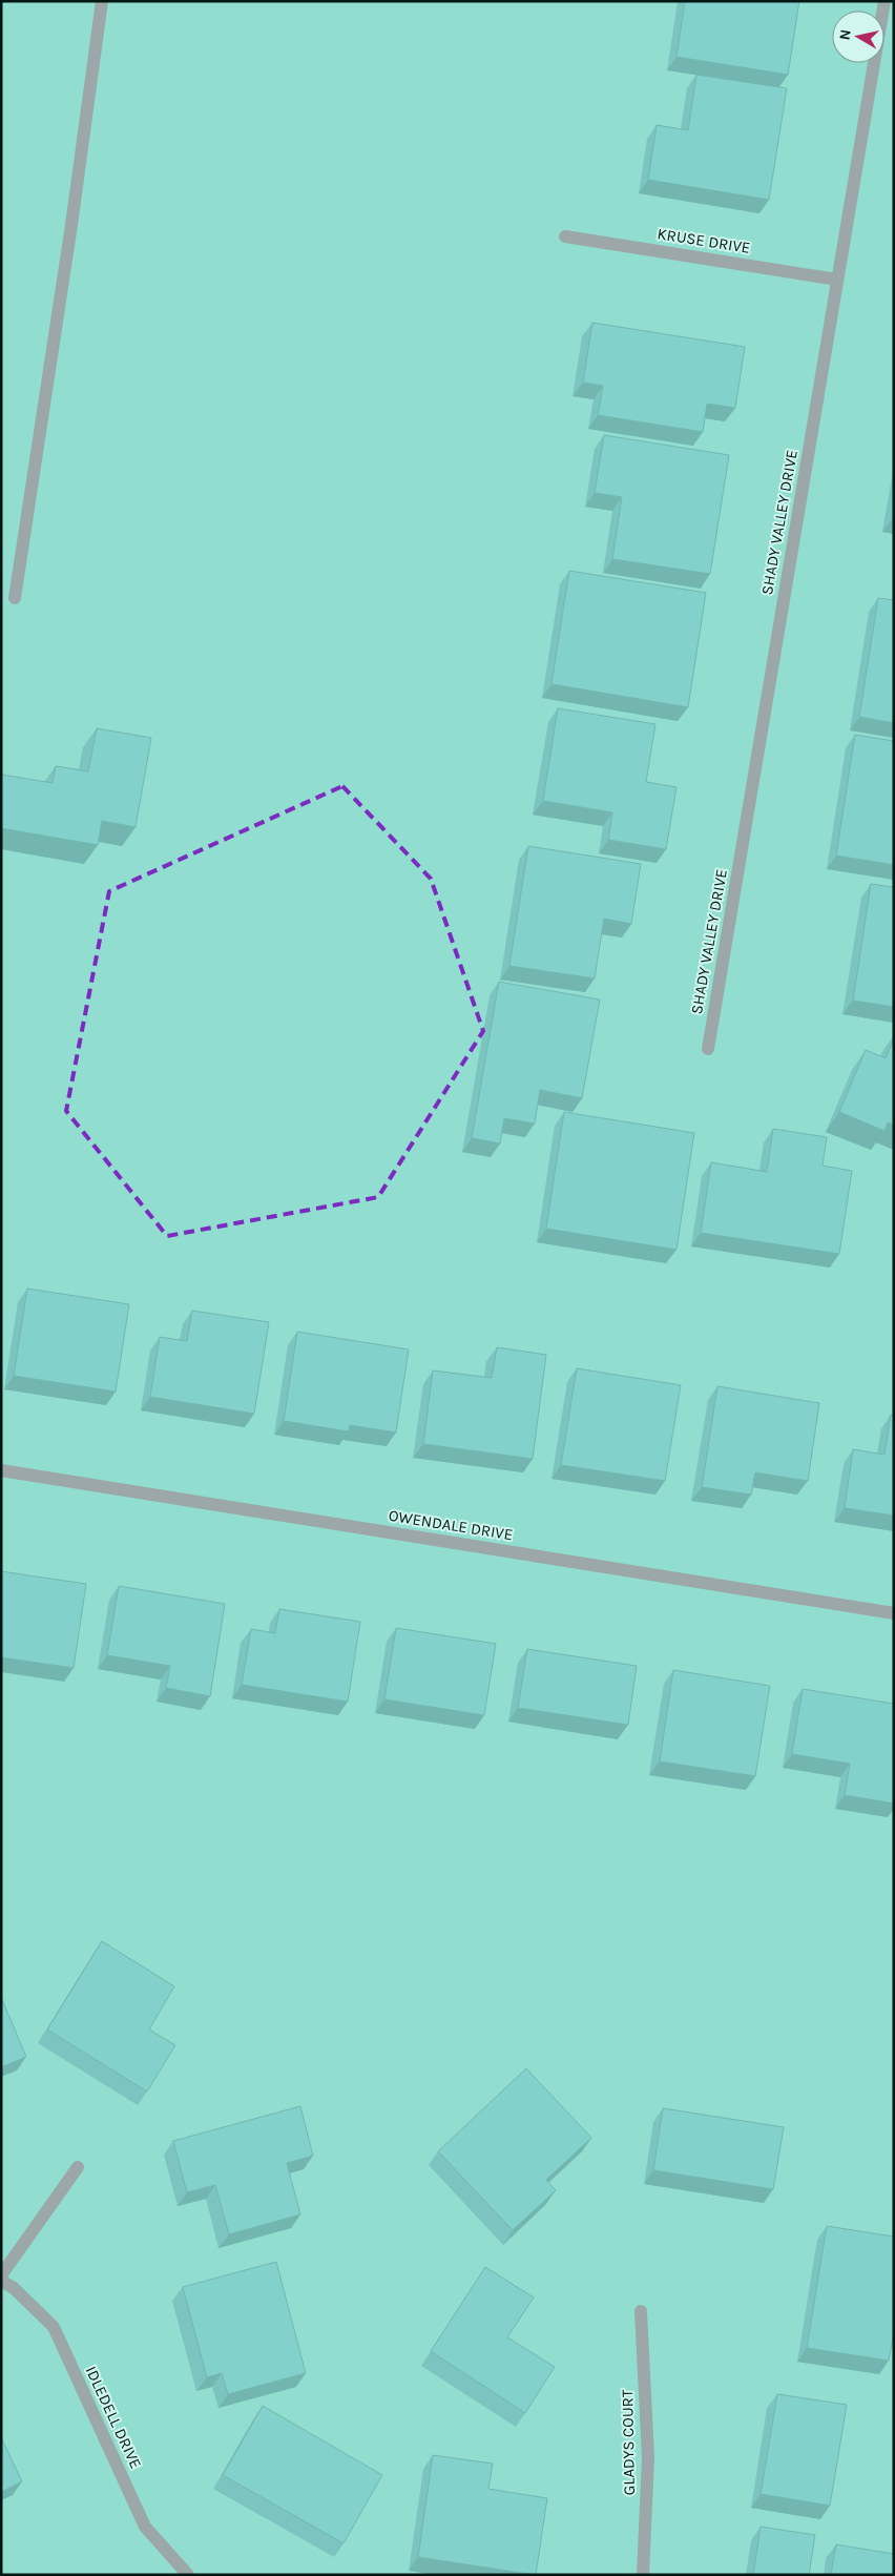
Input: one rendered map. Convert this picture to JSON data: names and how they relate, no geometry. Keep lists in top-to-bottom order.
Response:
{
  "streets": {
    "street": [
      "KRUSE DRIVE",
      "SHADY VALLEY DRIVE",
      "OWENDALE DRIVE",
      "IDLEDELL DRIVE",
      "GLADYS COURT"
    ]
  },
  "crossings": [
    ["KRUSE DRIVE", "SHADY VALLEY DRIVE"]
  ],
  "north": "left"
}
